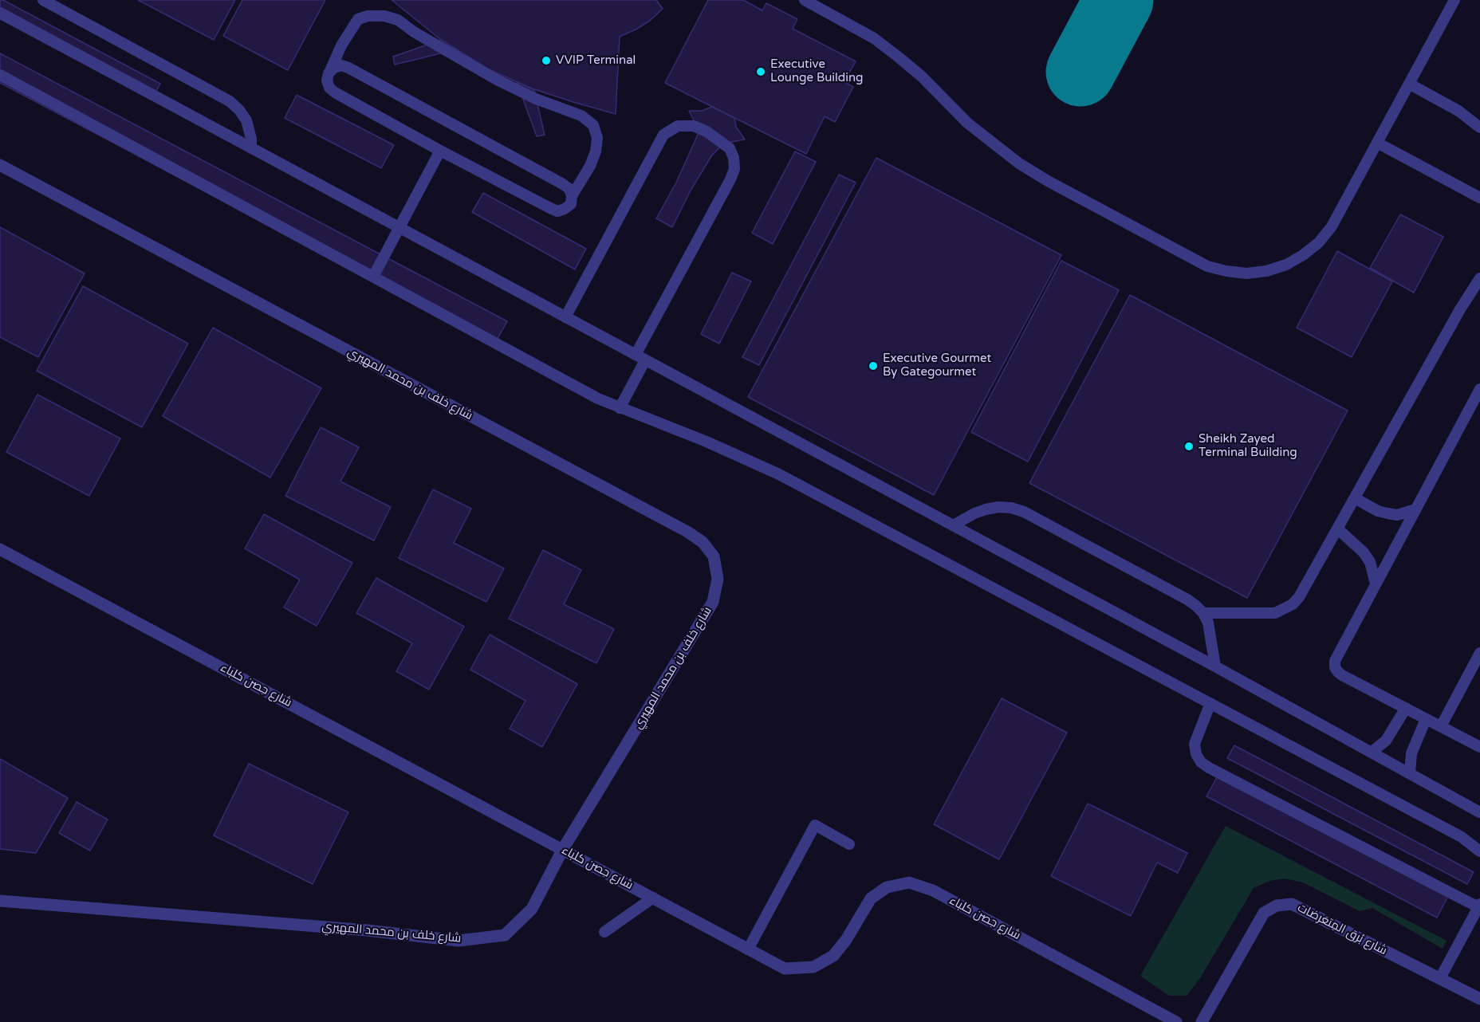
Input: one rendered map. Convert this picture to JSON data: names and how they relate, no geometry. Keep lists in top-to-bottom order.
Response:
{
  "streets": {
    "street": ["شارع خلف بن محمد المهيري", "شارع حِصن كلباء", "شارع بُرق المِتعَرضات"]
  },
  "crossings": [
    ["شارع خلف بن محمد المهيري", "شارع حِصن كلباء"]
  ],
  "places": [
    "VVIP Terminal",
    "Executive Lounge Building",
    "Executive Gourmet By Gategourmet",
    "Sheikh Zayed Terminal Building"
  ]
}
